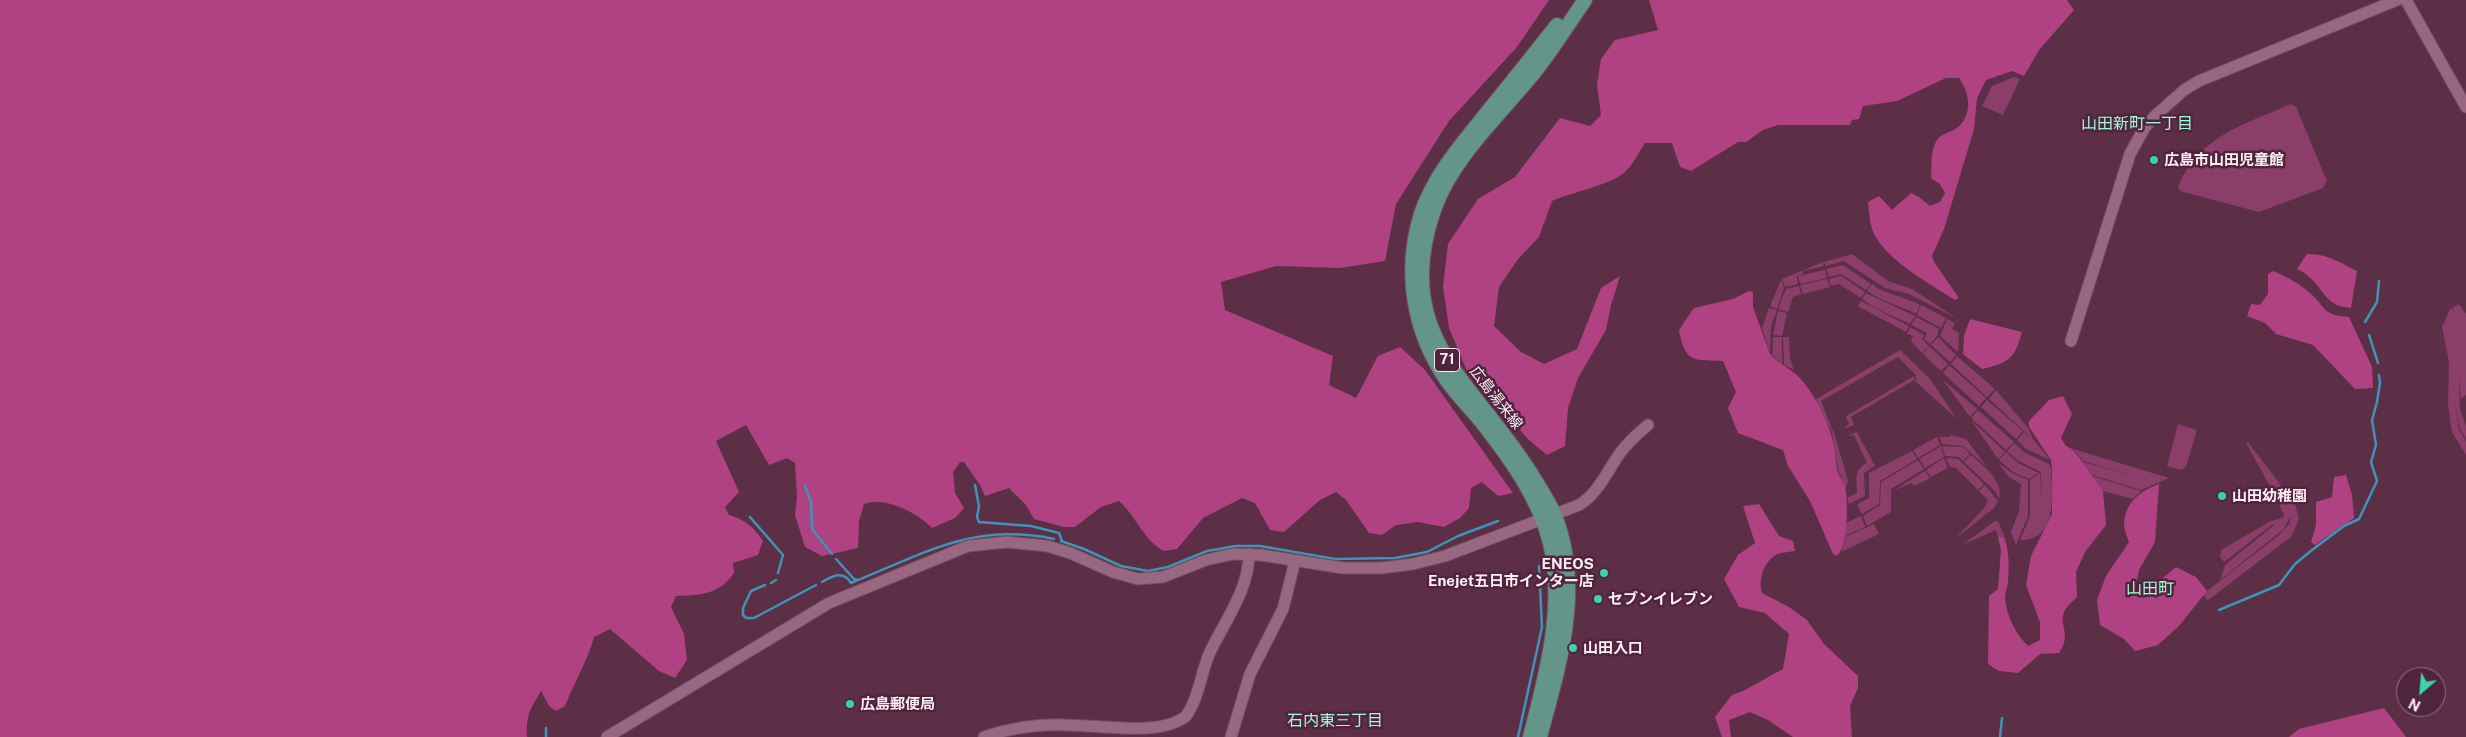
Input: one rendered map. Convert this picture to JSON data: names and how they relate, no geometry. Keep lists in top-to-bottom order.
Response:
{
  "streets": {
    "main road": ["71", "広島湯来線"]
  },
  "districts": ["山田新町一丁目", "山田町", "石内東三丁目"],
  "places": [
    "広島市山田児童館",
    "山田幼稚園",
    "ENEOS Enejet五日市インター店",
    "セブンイレブン",
    "山田入口",
    "広島郵便局"
  ],
  "north": "bottom left"
}
